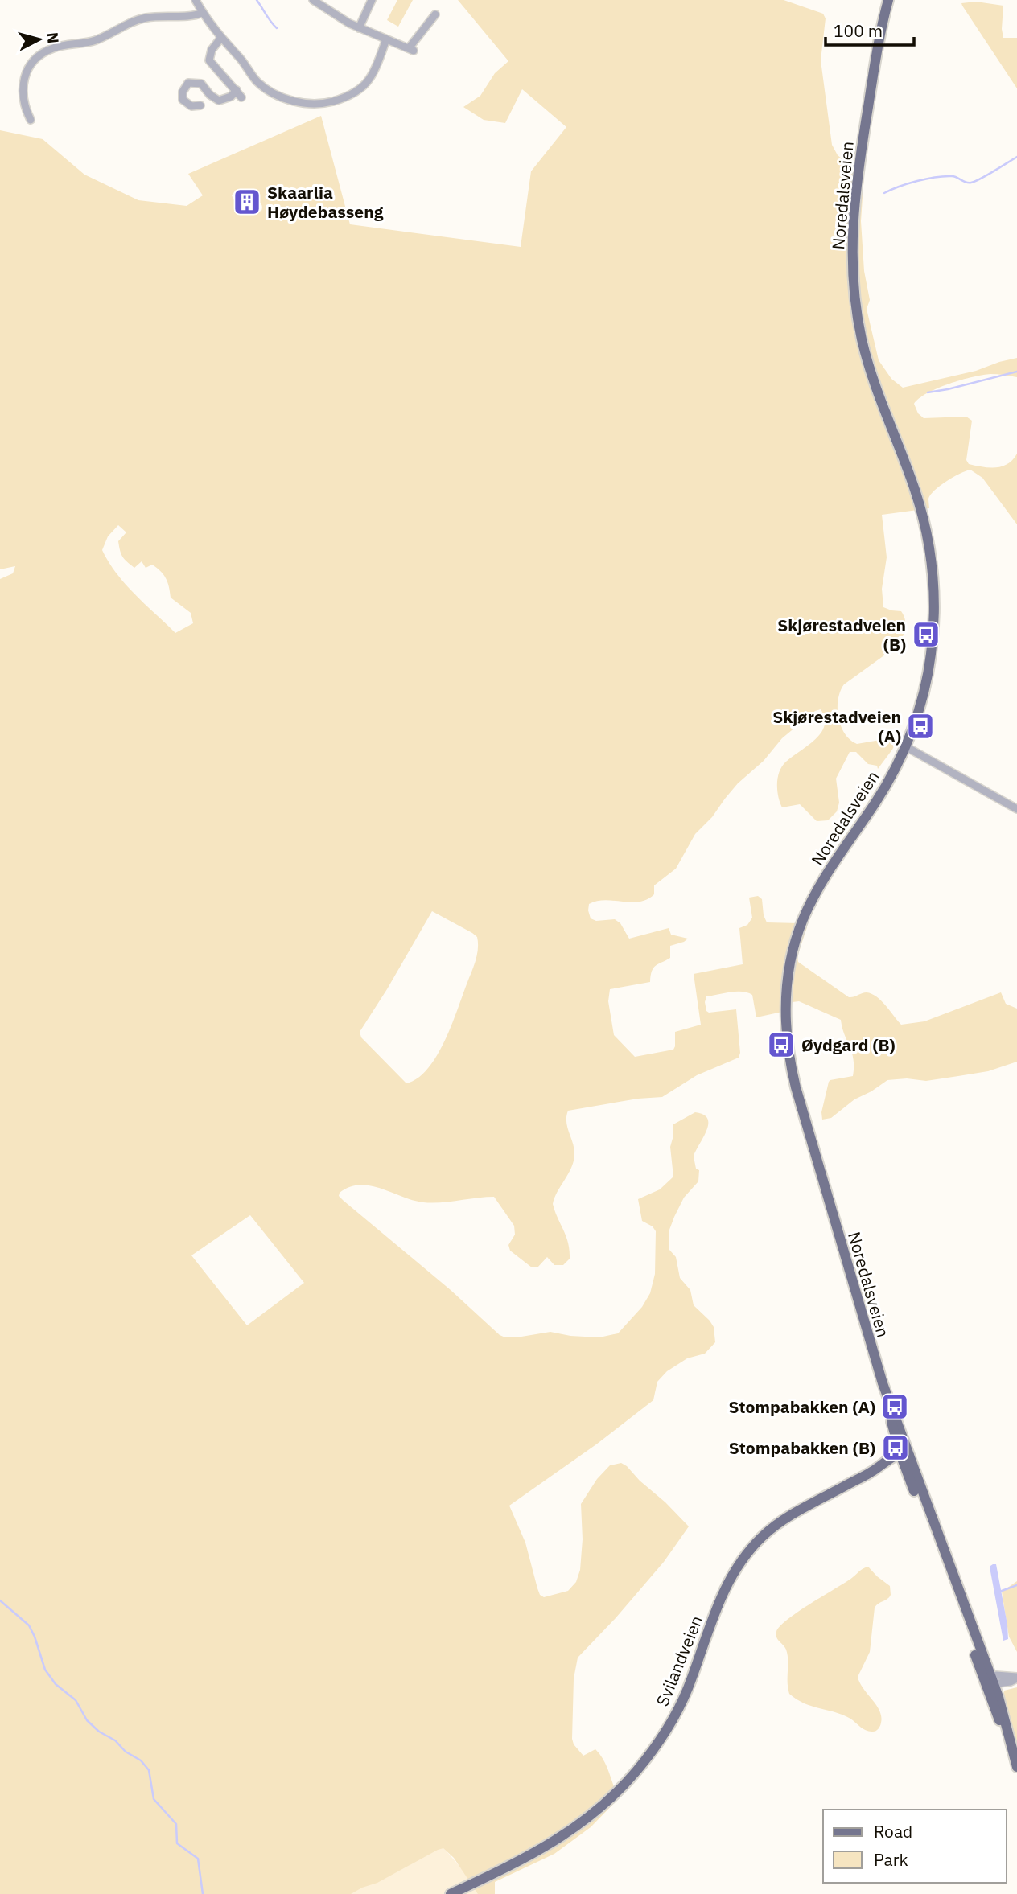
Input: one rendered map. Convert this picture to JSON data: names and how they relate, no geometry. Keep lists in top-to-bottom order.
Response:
{
  "streets": {
    "main road": ["Noredalsveien", "Svilandveien"]
  },
  "crossings": [
    ["Noredalsveien", "Svilandveien"]
  ],
  "places": {
    "building": ["Skaarlia Høydebasseng"],
    "bus stop": [
      "Skjørestadveien (B)",
      "Skjørestadveien (A)",
      "Øydgard (B)",
      "Stompabakken (A)",
      "Stompabakken (B)"
    ]
  },
  "legend": ["Road", "Park"],
  "scale_bar": "100 m",
  "north": "right"
}
